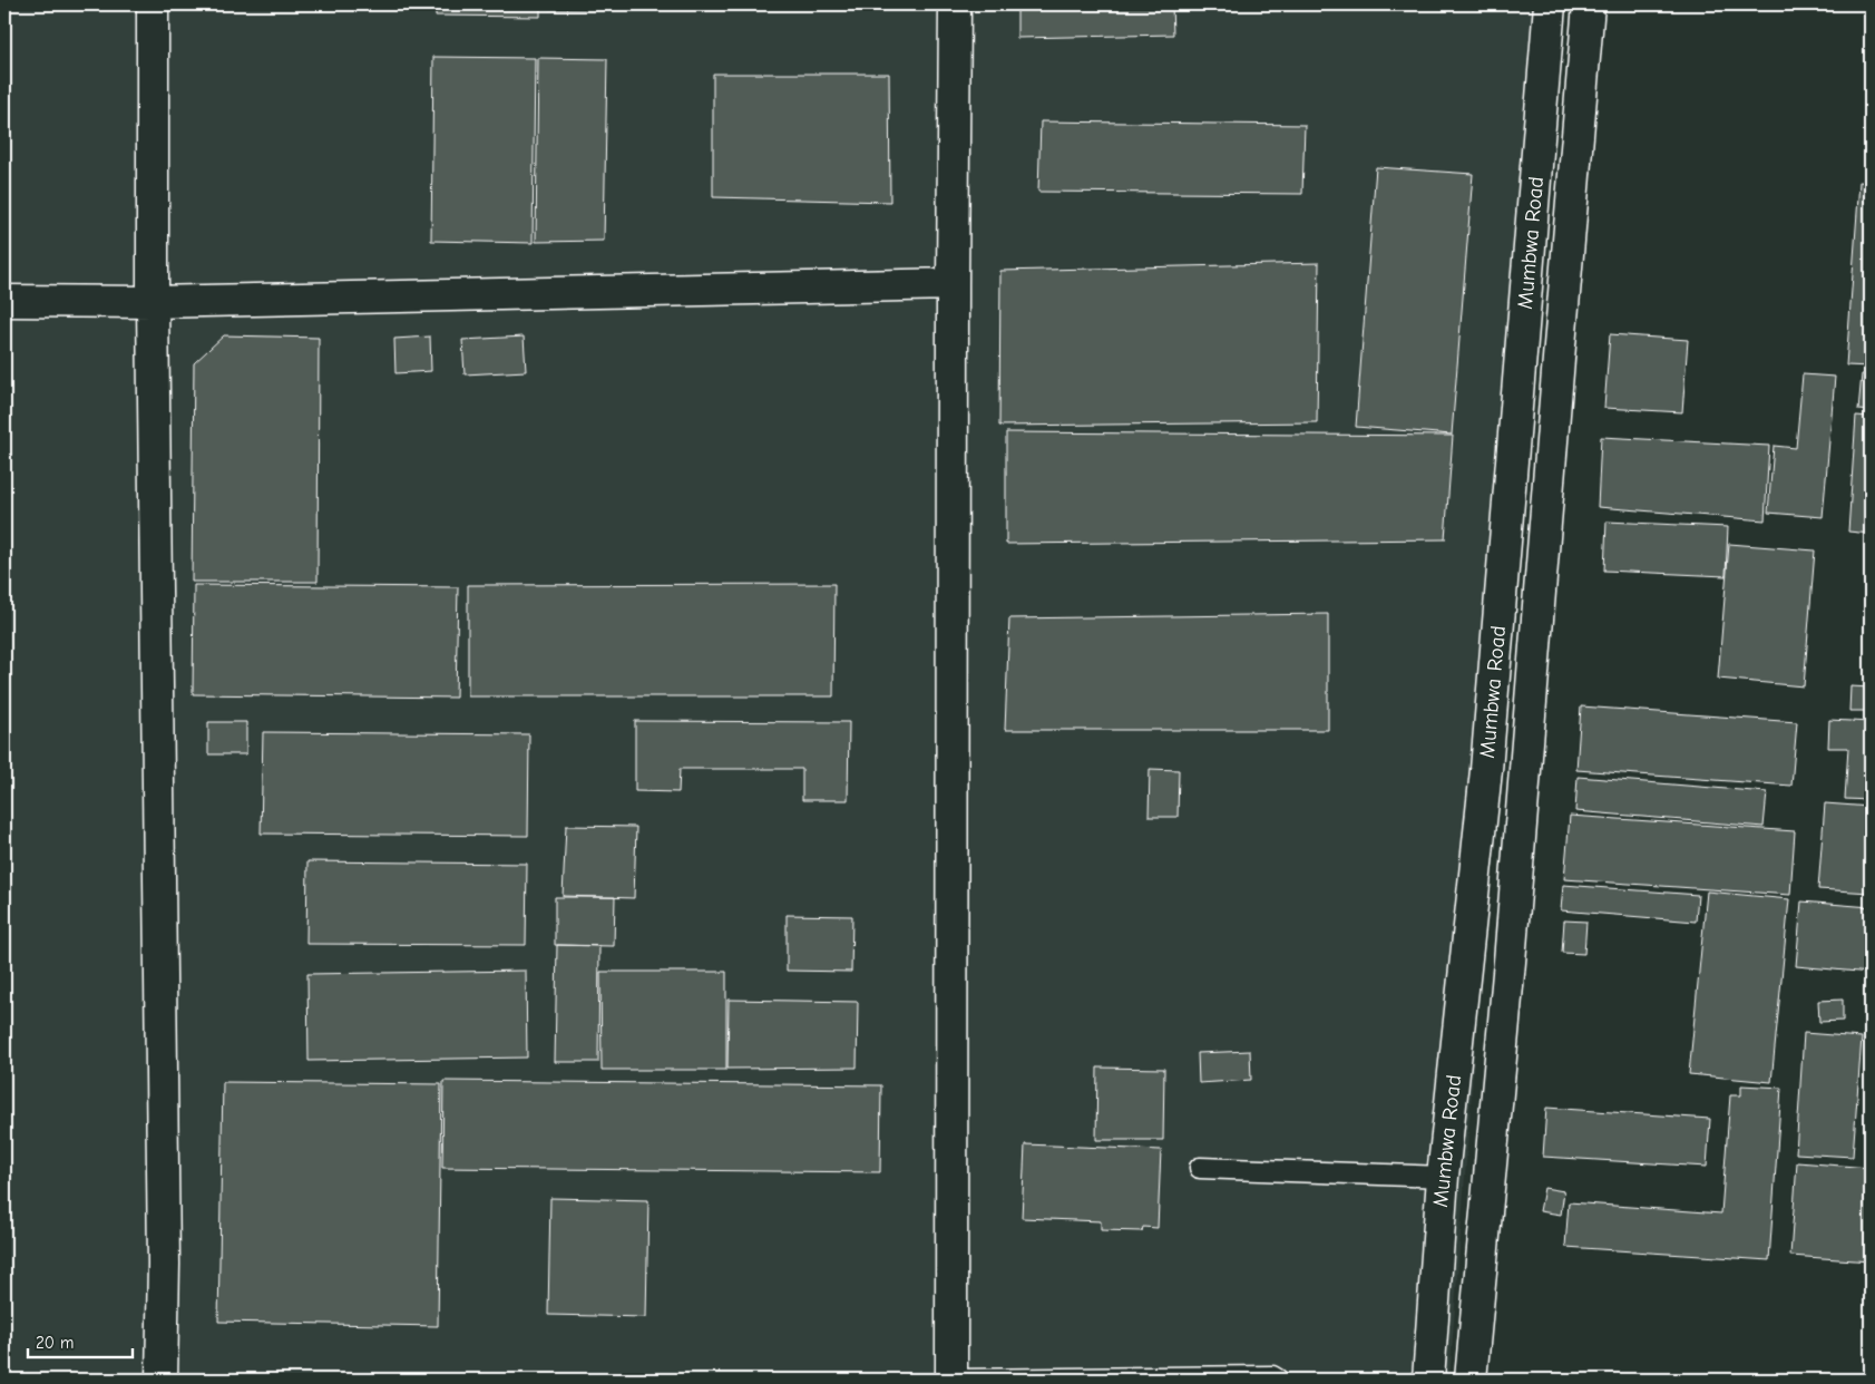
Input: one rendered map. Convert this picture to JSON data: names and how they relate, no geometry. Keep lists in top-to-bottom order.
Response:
{
  "streets": {
    "street": ["Mumbwa Road"]
  },
  "scale_bar": "20 m"
}
